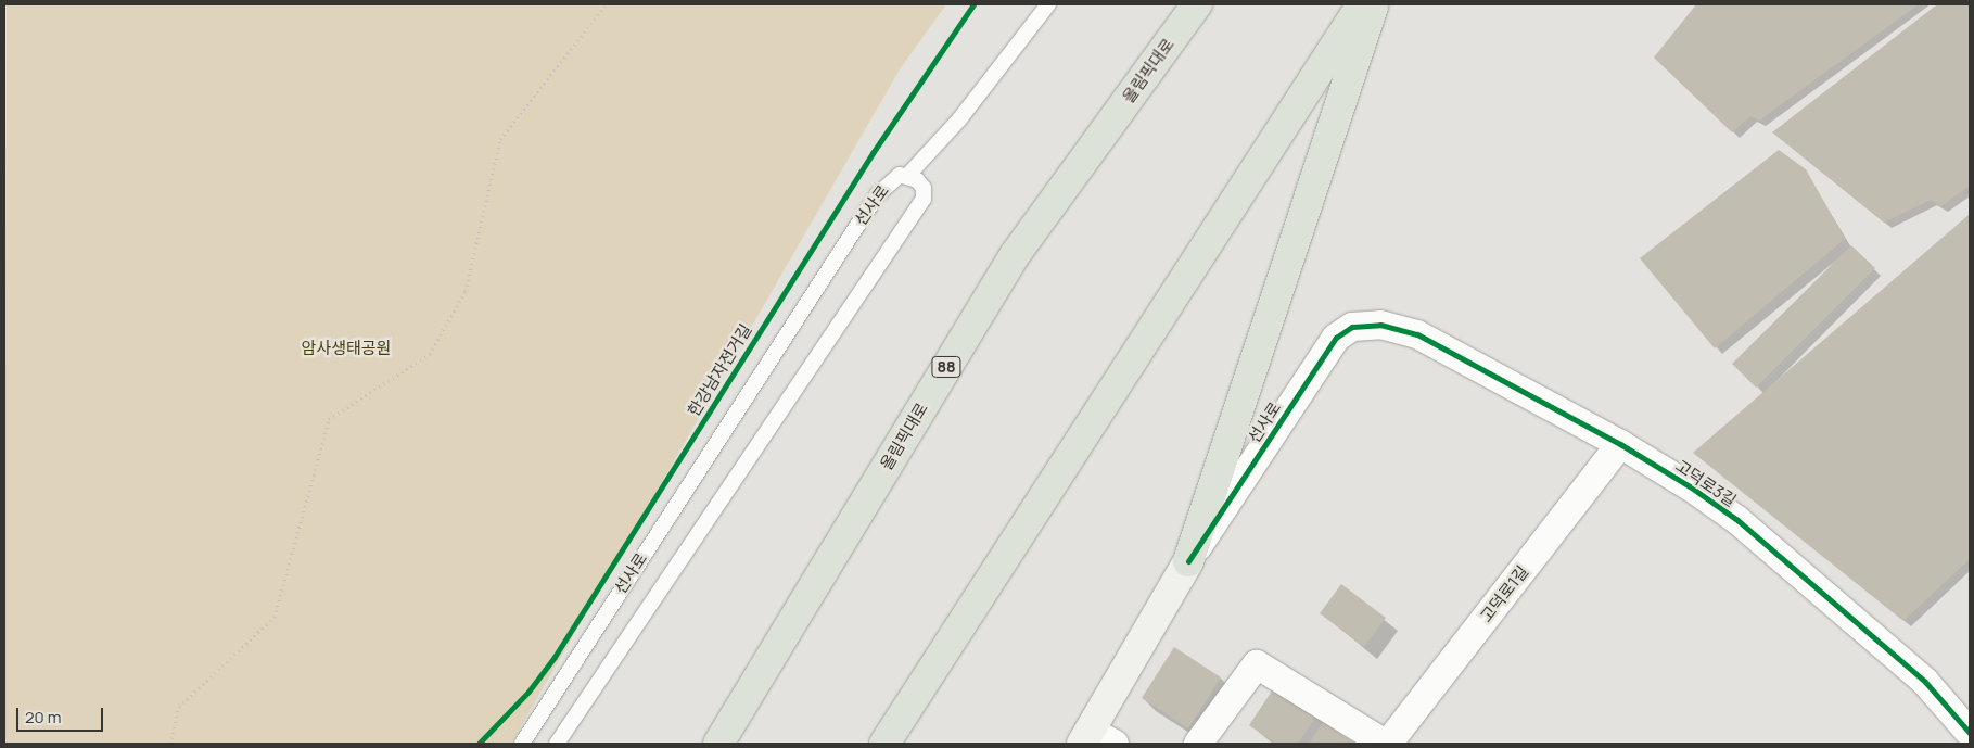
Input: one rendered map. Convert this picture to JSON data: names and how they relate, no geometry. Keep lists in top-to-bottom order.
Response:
{
  "streets": {
    "highway": ["올림픽대로", "88"],
    "main road": ["선사로"],
    "street": ["고덕로3길", "고덕로1길"],
    "cycle path": ["한강남자전거길"]
  },
  "crossings": [
    ["선사로", "고덕로3길"],
    ["고덕로3길", "고덕로1길"]
  ],
  "parks": ["암사생태공원"],
  "scale_bar": "20 m"
}
